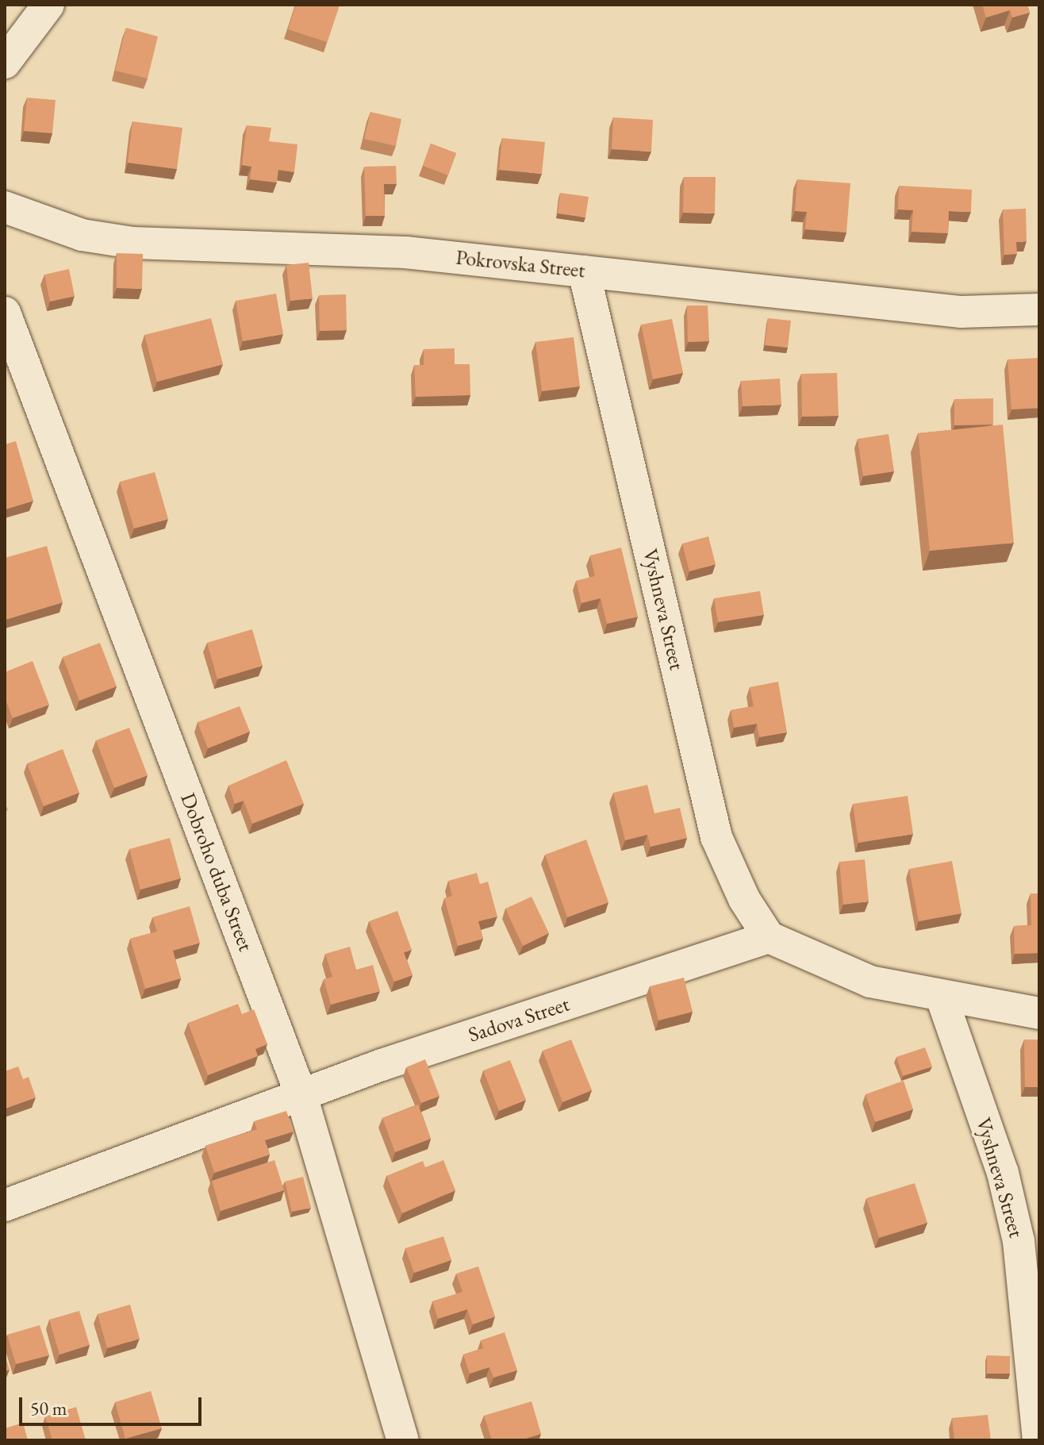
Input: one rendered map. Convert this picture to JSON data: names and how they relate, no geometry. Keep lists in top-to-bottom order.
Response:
{
  "streets": {
    "street": [
      "Pokrovska Street",
      "Vyshneva Street",
      "Dobroho duba Street",
      "Sadova Street"
    ]
  },
  "crossings": [
    ["Pokrovska Street", "Vyshneva Street"],
    ["Vyshneva Street", "Sadova Street"],
    ["Dobroho duba Street", "Sadova Street"]
  ],
  "scale_bar": "50 m"
}
